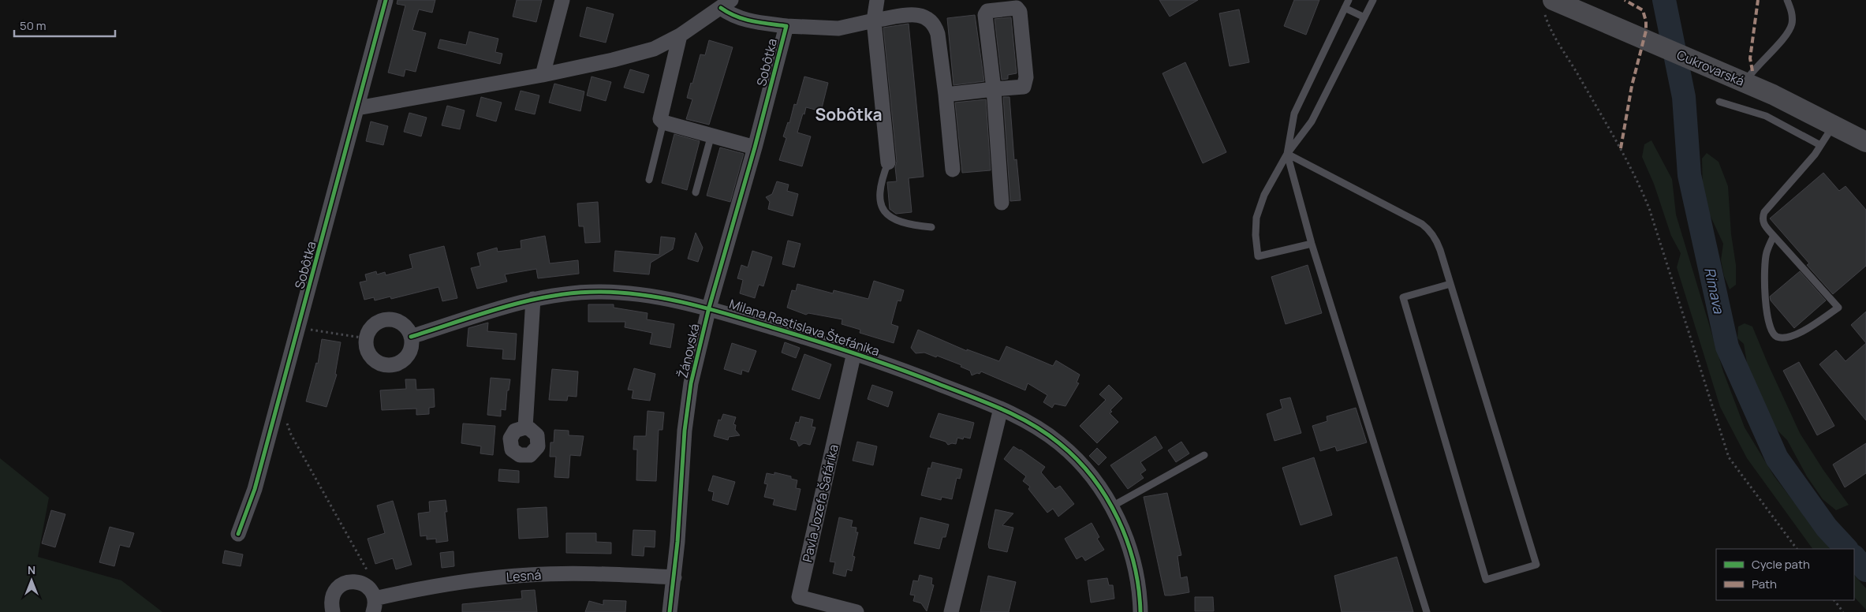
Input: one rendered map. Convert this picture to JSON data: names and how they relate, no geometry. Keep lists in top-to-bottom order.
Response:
{
  "streets": {
    "main road": ["Cukrovarská"],
    "street": [
      "Sobôtka",
      "Milana Rastislava Štefánika",
      "Žánovská",
      "Pavla Jozefa Šafárika",
      "Lesná"
    ]
  },
  "crossings": [
    ["Sobôtka", "Žánovská"],
    ["Milana Rastislava Štefánika", "Žánovská"],
    ["Milana Rastislava Štefánika", "Pavla Jozefa Šafárika"],
    ["Žánovská", "Lesná"]
  ],
  "districts": ["Sobôtka"],
  "water": ["Rimava"],
  "legend": ["Cycle path", "Path"],
  "scale_bar": "50 m",
  "north": "top"
}
